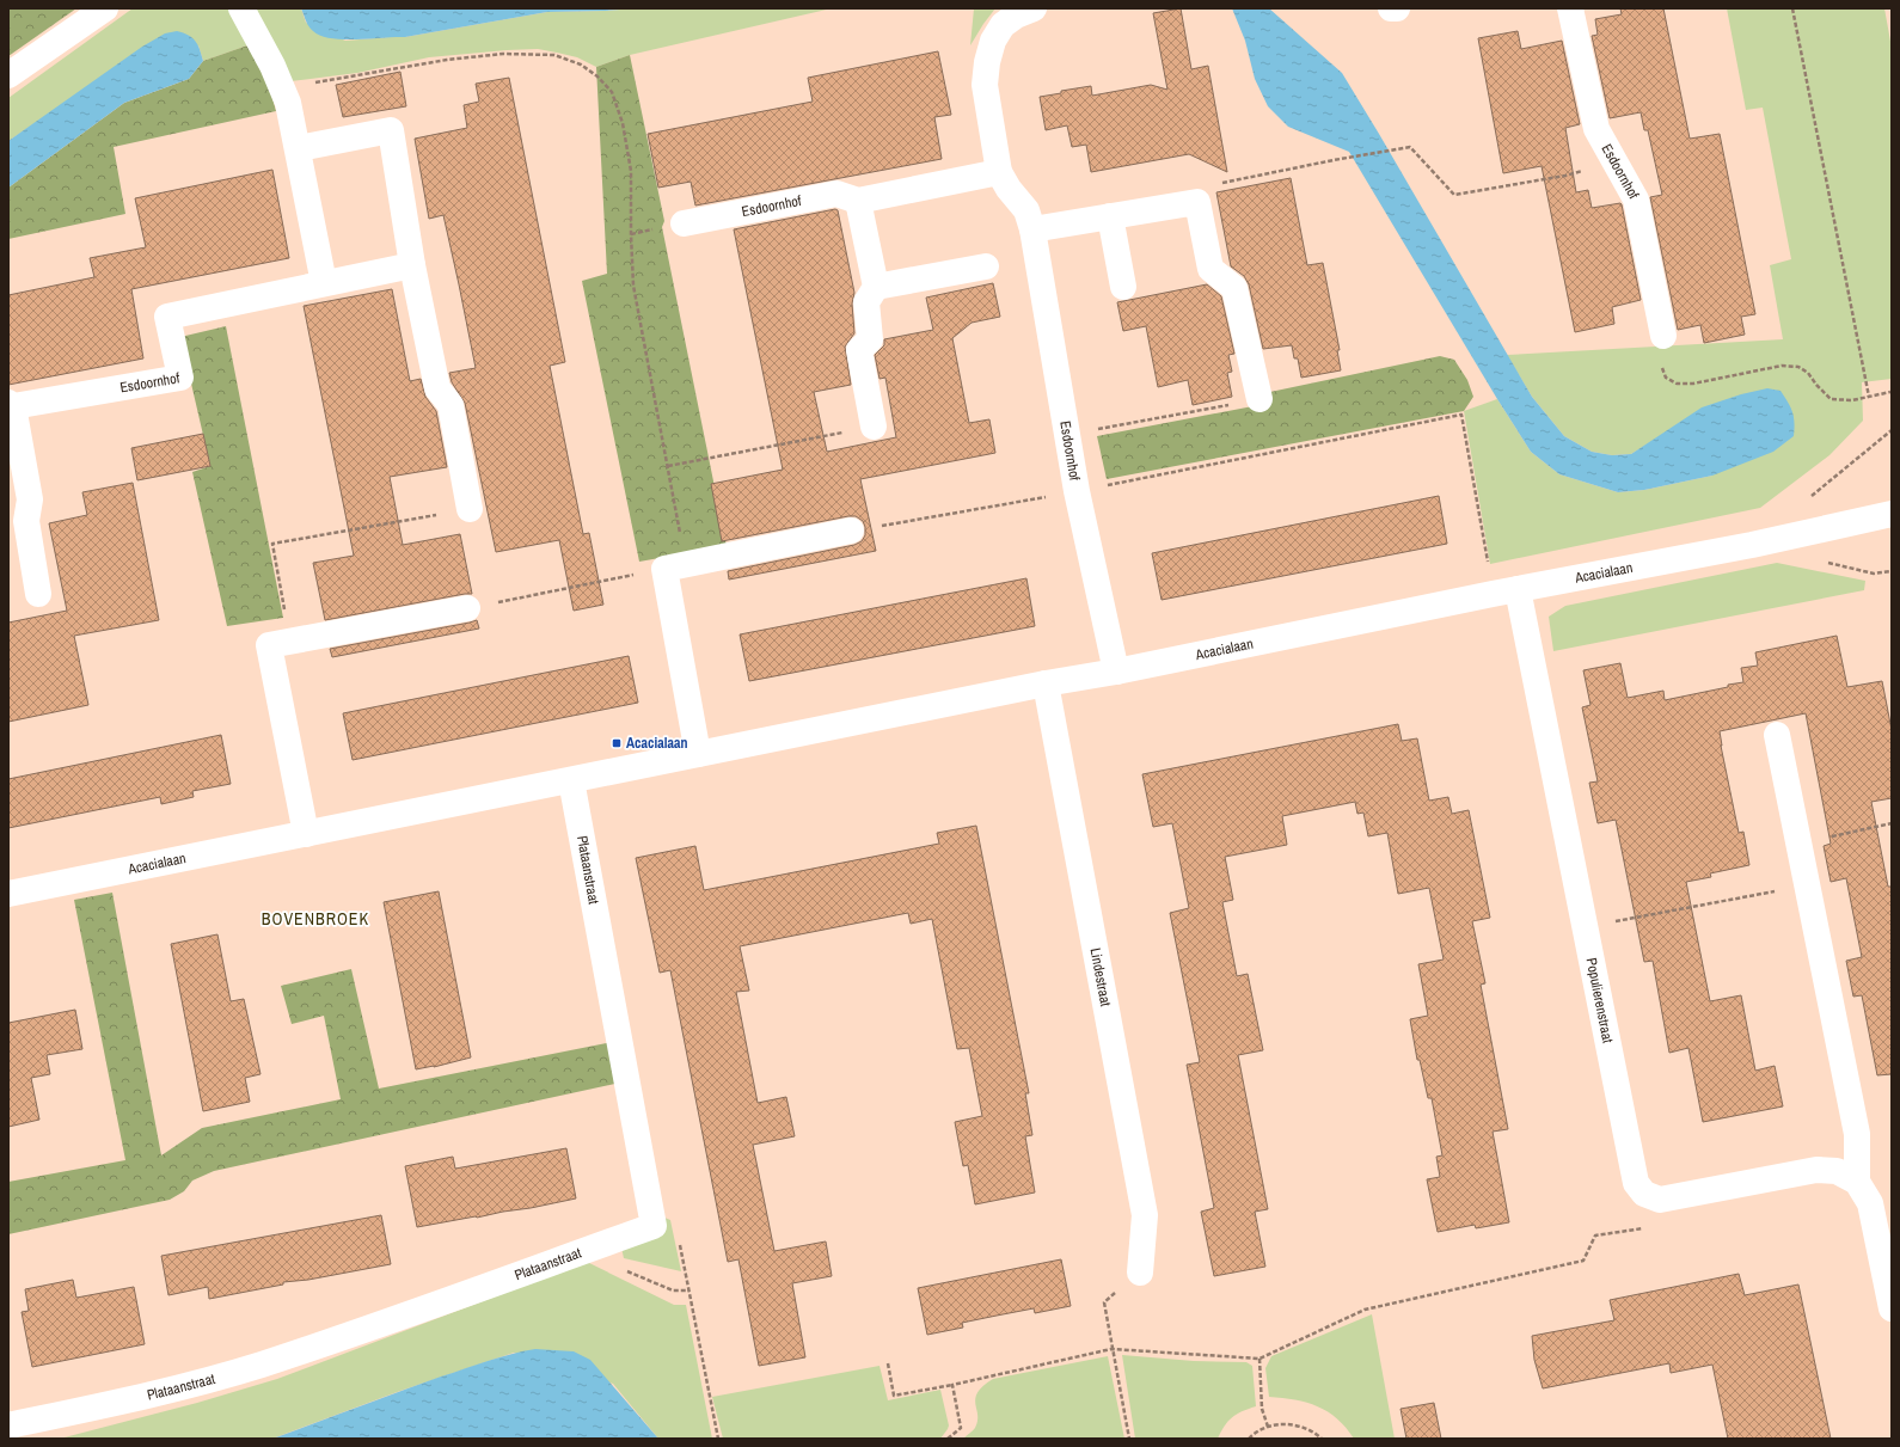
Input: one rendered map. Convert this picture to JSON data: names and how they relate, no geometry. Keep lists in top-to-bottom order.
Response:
{
  "streets": {
    "street": [
      "Esdoornhof",
      "Acacialaan",
      "Plataanstraat",
      "Lindestraat",
      "Populierenstraat"
    ]
  },
  "crossings": [
    ["Esdoornhof", "Acacialaan"],
    ["Acacialaan", "Plataanstraat"],
    ["Acacialaan", "Lindestraat"],
    ["Acacialaan", "Populierenstraat"]
  ],
  "districts": ["BOVENBROEK"],
  "places": {
    "transit": ["Acacialaan"]
  }
}
